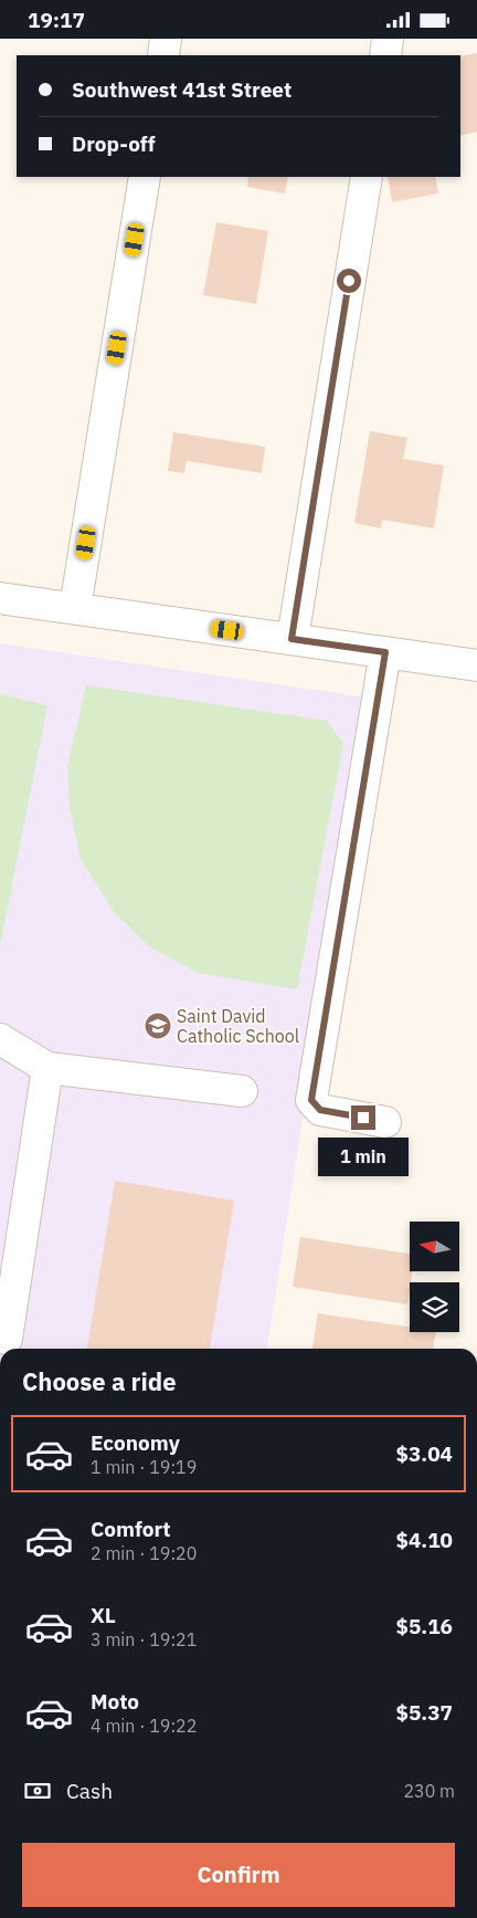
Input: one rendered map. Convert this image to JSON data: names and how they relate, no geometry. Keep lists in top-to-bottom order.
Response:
{
  "places": {
    "school or university": ["Saint David Catholic School"]
  },
  "north": "left",
  "page": {
    "status": "19:17",
    "banner": ["Southwest 41st Street", "Drop-off"],
    "bubble": "1 min",
    "heading": "Choose a ride",
    "list": [
      {
        "name": "Economy",
        "note": "1 min · 19:19",
        "value": "$3.04"
      },
      {
        "name": "Comfort",
        "note": "2 min · 19:20",
        "value": "$4.10"
      },
      {
        "name": "XL",
        "note": "3 min · 19:21",
        "value": "$5.16"
      },
      {
        "name": "Moto",
        "note": "4 min · 19:22",
        "value": "$5.37"
      }
    ],
    "pay": ["Cash", "230 m"],
    "buttons": "Confirm"
  }
}
